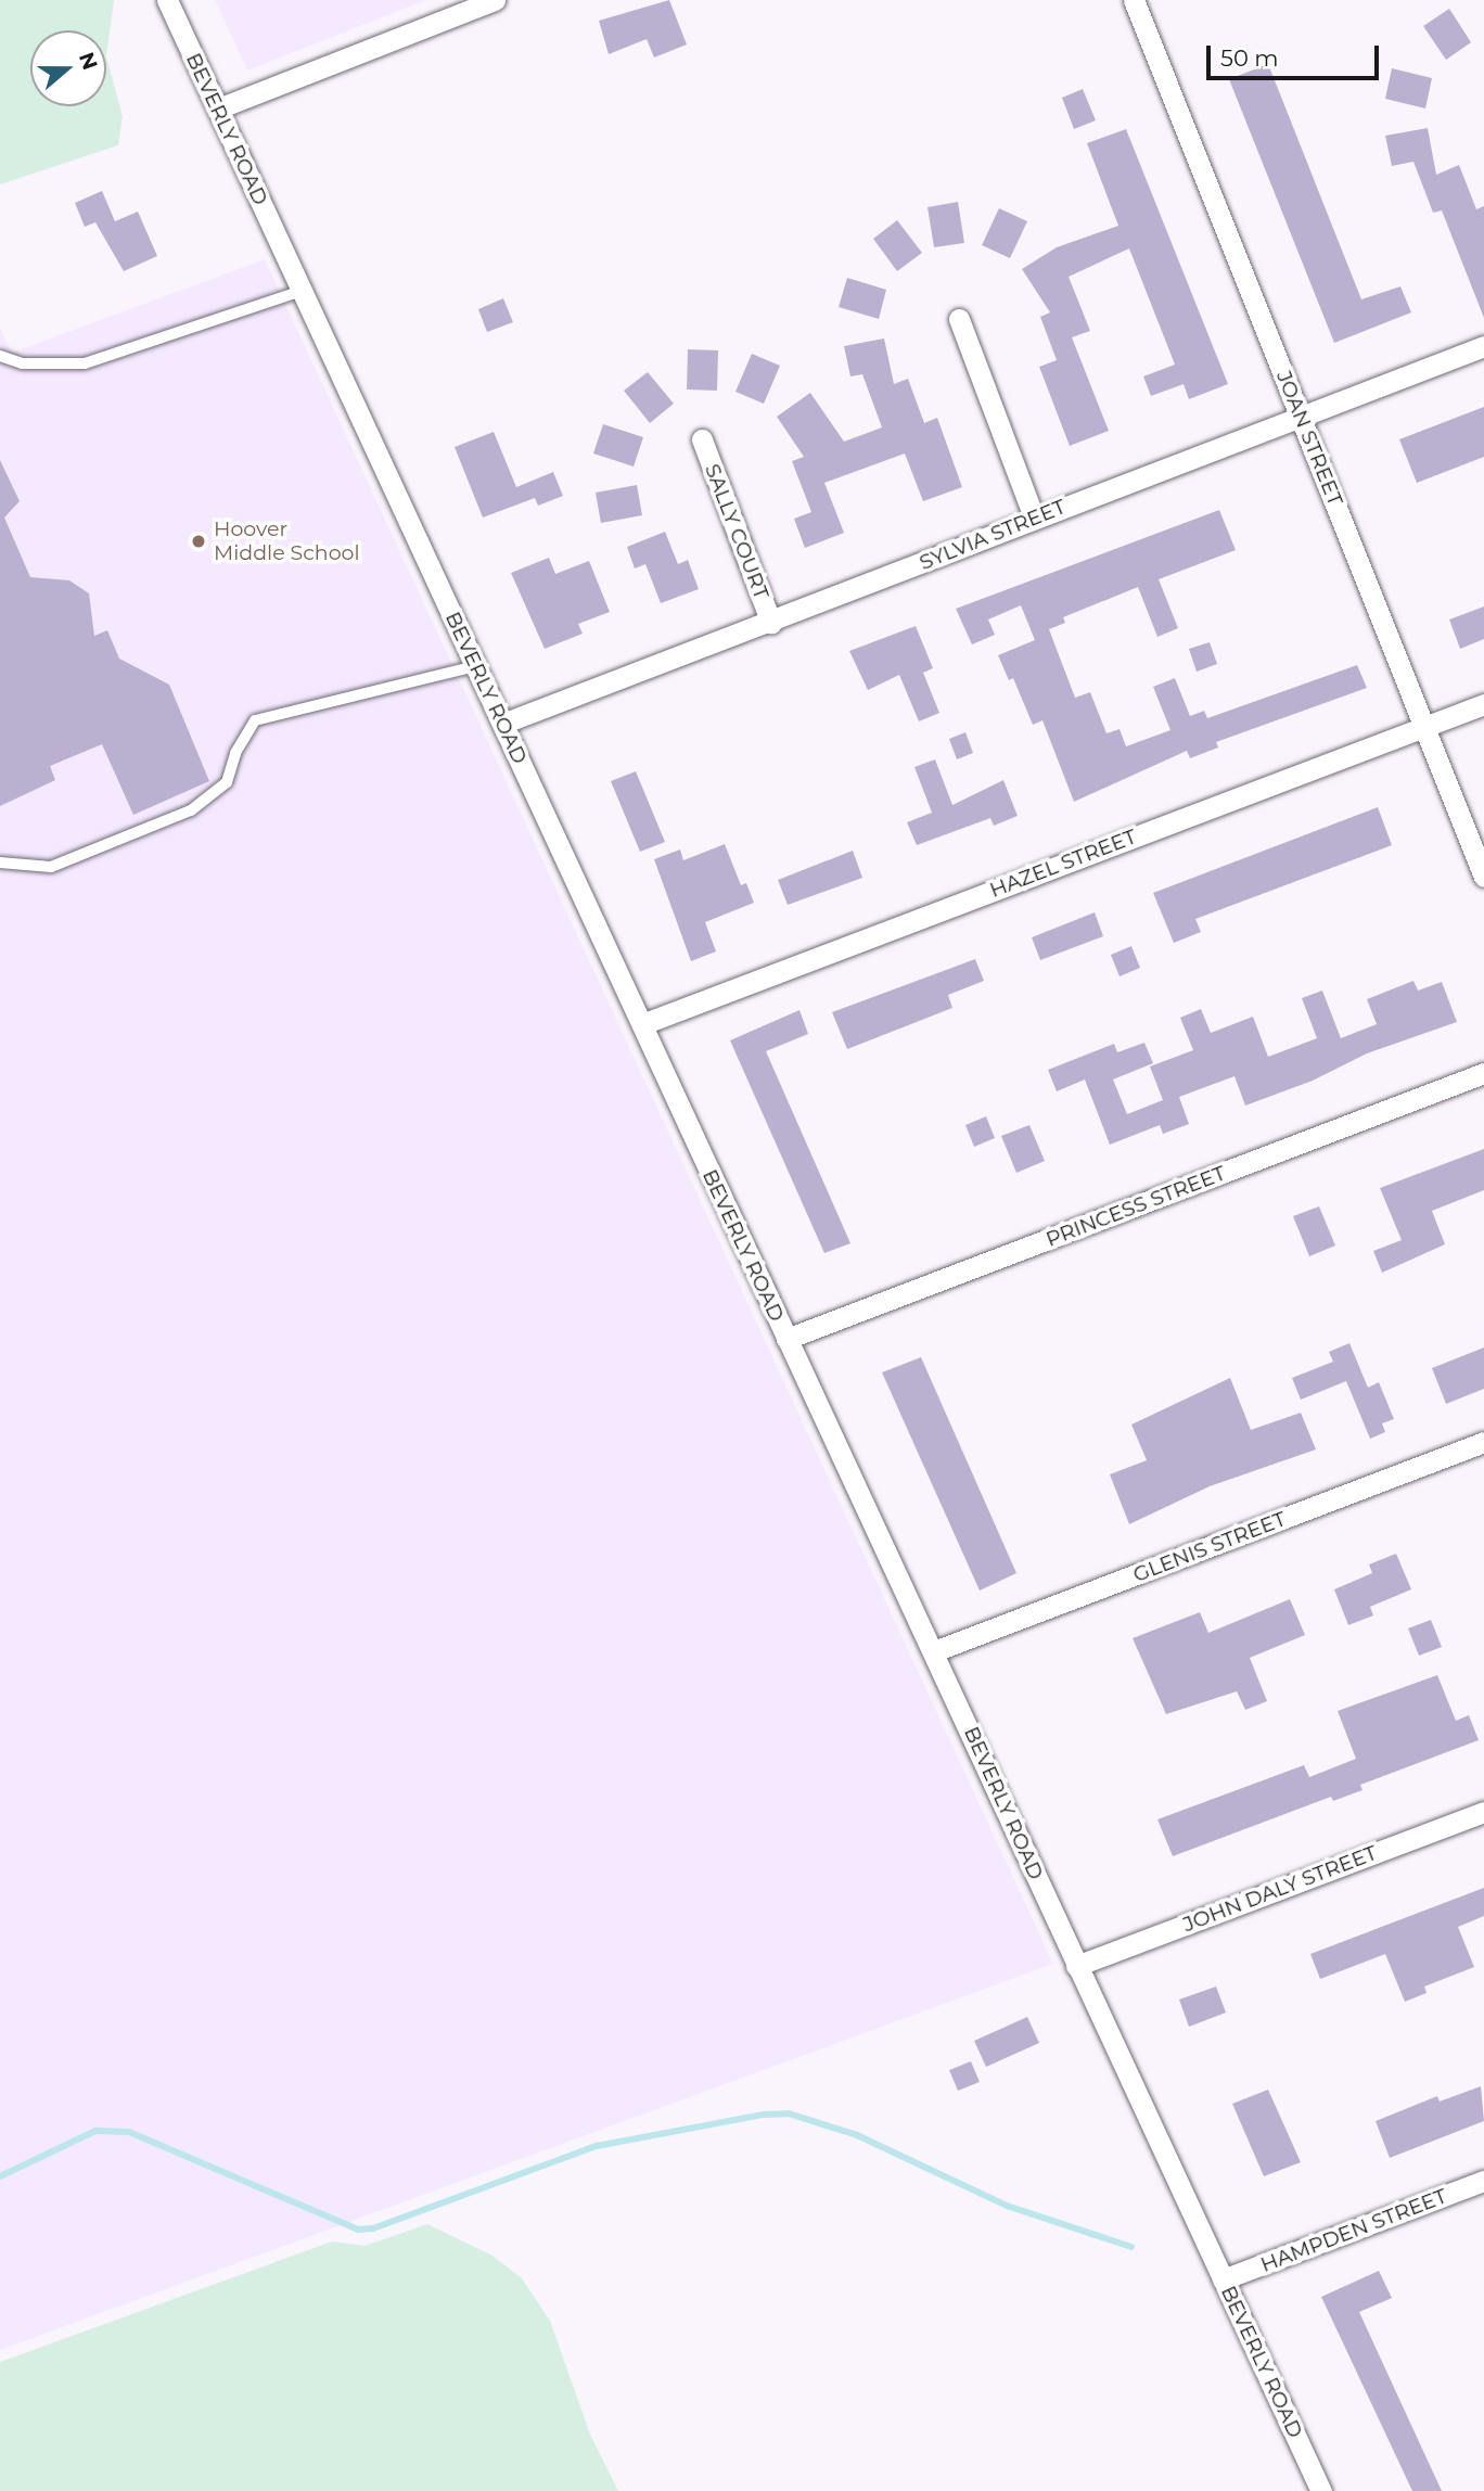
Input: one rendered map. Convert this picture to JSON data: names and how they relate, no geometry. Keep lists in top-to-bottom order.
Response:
{
  "streets": {
    "street": [
      "BEVERLY ROAD",
      "JOAN STREET",
      "SALLY COURT",
      "SYLVIA STREET",
      "HAZEL STREET",
      "PRINCESS STREET",
      "GLENIS STREET",
      "JOHN DALY STREET",
      "HAMPDEN STREET"
    ]
  },
  "crossings": [
    ["BEVERLY ROAD", "SYLVIA STREET"],
    ["BEVERLY ROAD", "HAZEL STREET"],
    ["BEVERLY ROAD", "PRINCESS STREET"],
    ["BEVERLY ROAD", "GLENIS STREET"],
    ["BEVERLY ROAD", "JOHN DALY STREET"],
    ["BEVERLY ROAD", "HAMPDEN STREET"],
    ["JOAN STREET", "SYLVIA STREET"],
    ["JOAN STREET", "HAZEL STREET"],
    ["SALLY COURT", "SYLVIA STREET"]
  ],
  "places": ["Hoover Middle School"],
  "scale_bar": "50 m",
  "north": "right"
}
